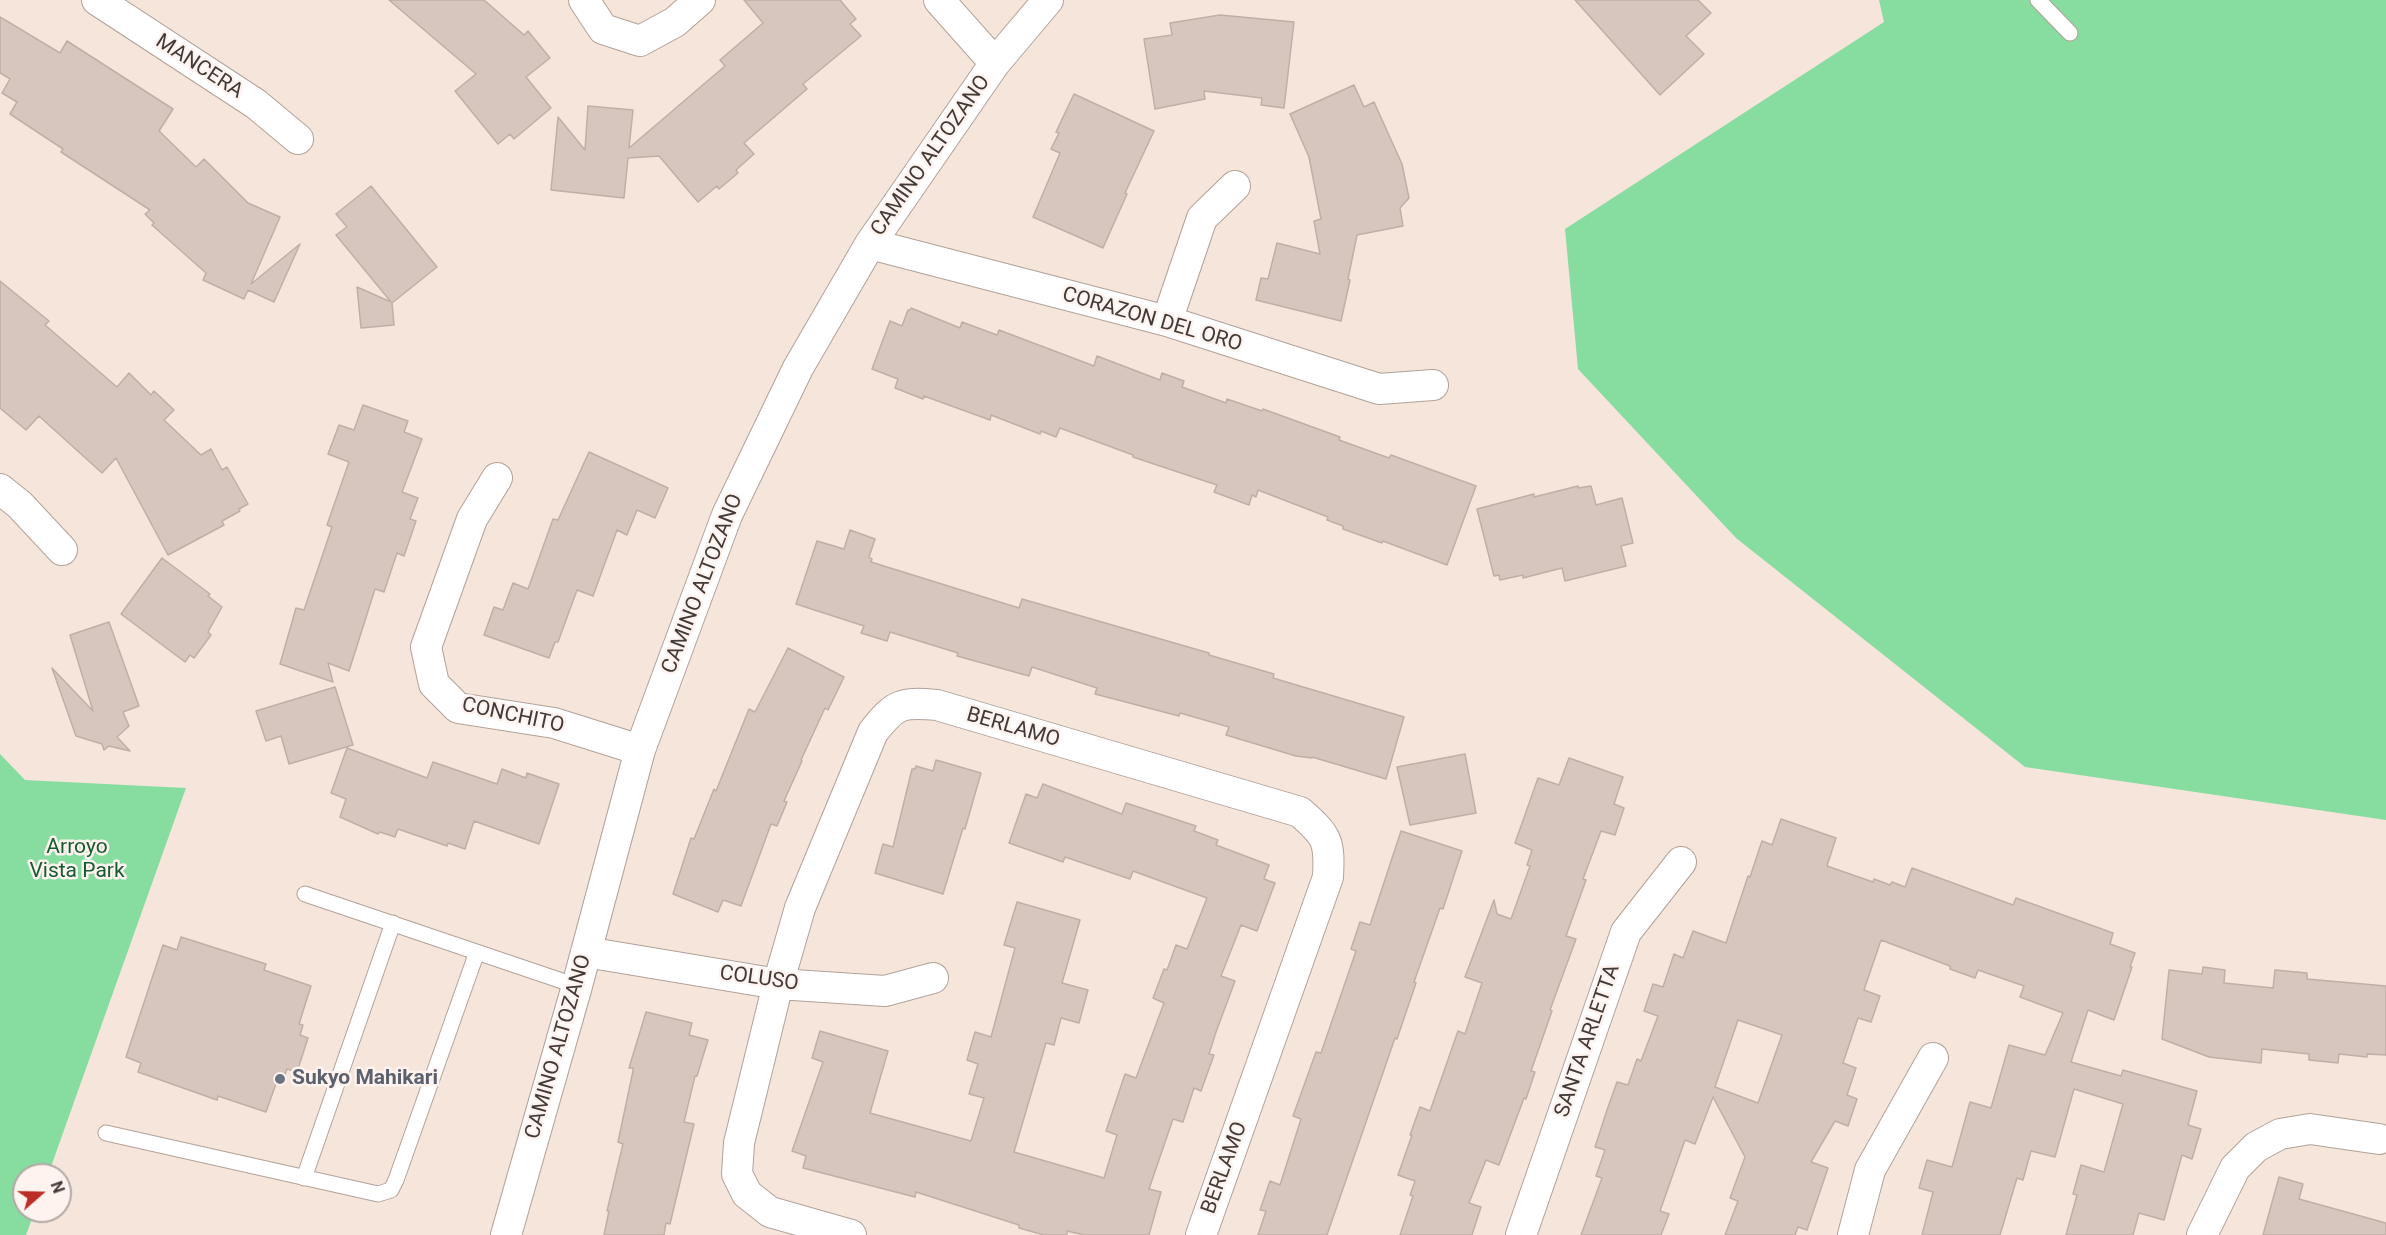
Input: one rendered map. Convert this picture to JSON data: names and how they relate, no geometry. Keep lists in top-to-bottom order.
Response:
{
  "streets": {
    "street": [
      "MANCERA",
      "CAMINO ALTOZANO",
      "CORAZON DEL ORO",
      "CONCHITO",
      "BERLAMO",
      "COLUSO",
      "SANTA ARLETTA"
    ]
  },
  "crossings": [
    ["CAMINO ALTOZANO", "CORAZON DEL ORO"],
    ["CAMINO ALTOZANO", "CONCHITO"],
    ["CAMINO ALTOZANO", "COLUSO"],
    ["BERLAMO", "COLUSO"]
  ],
  "parks": ["Arroyo Vista Park"],
  "places": ["Sukyo Mahikari"],
  "north": "right"
}
